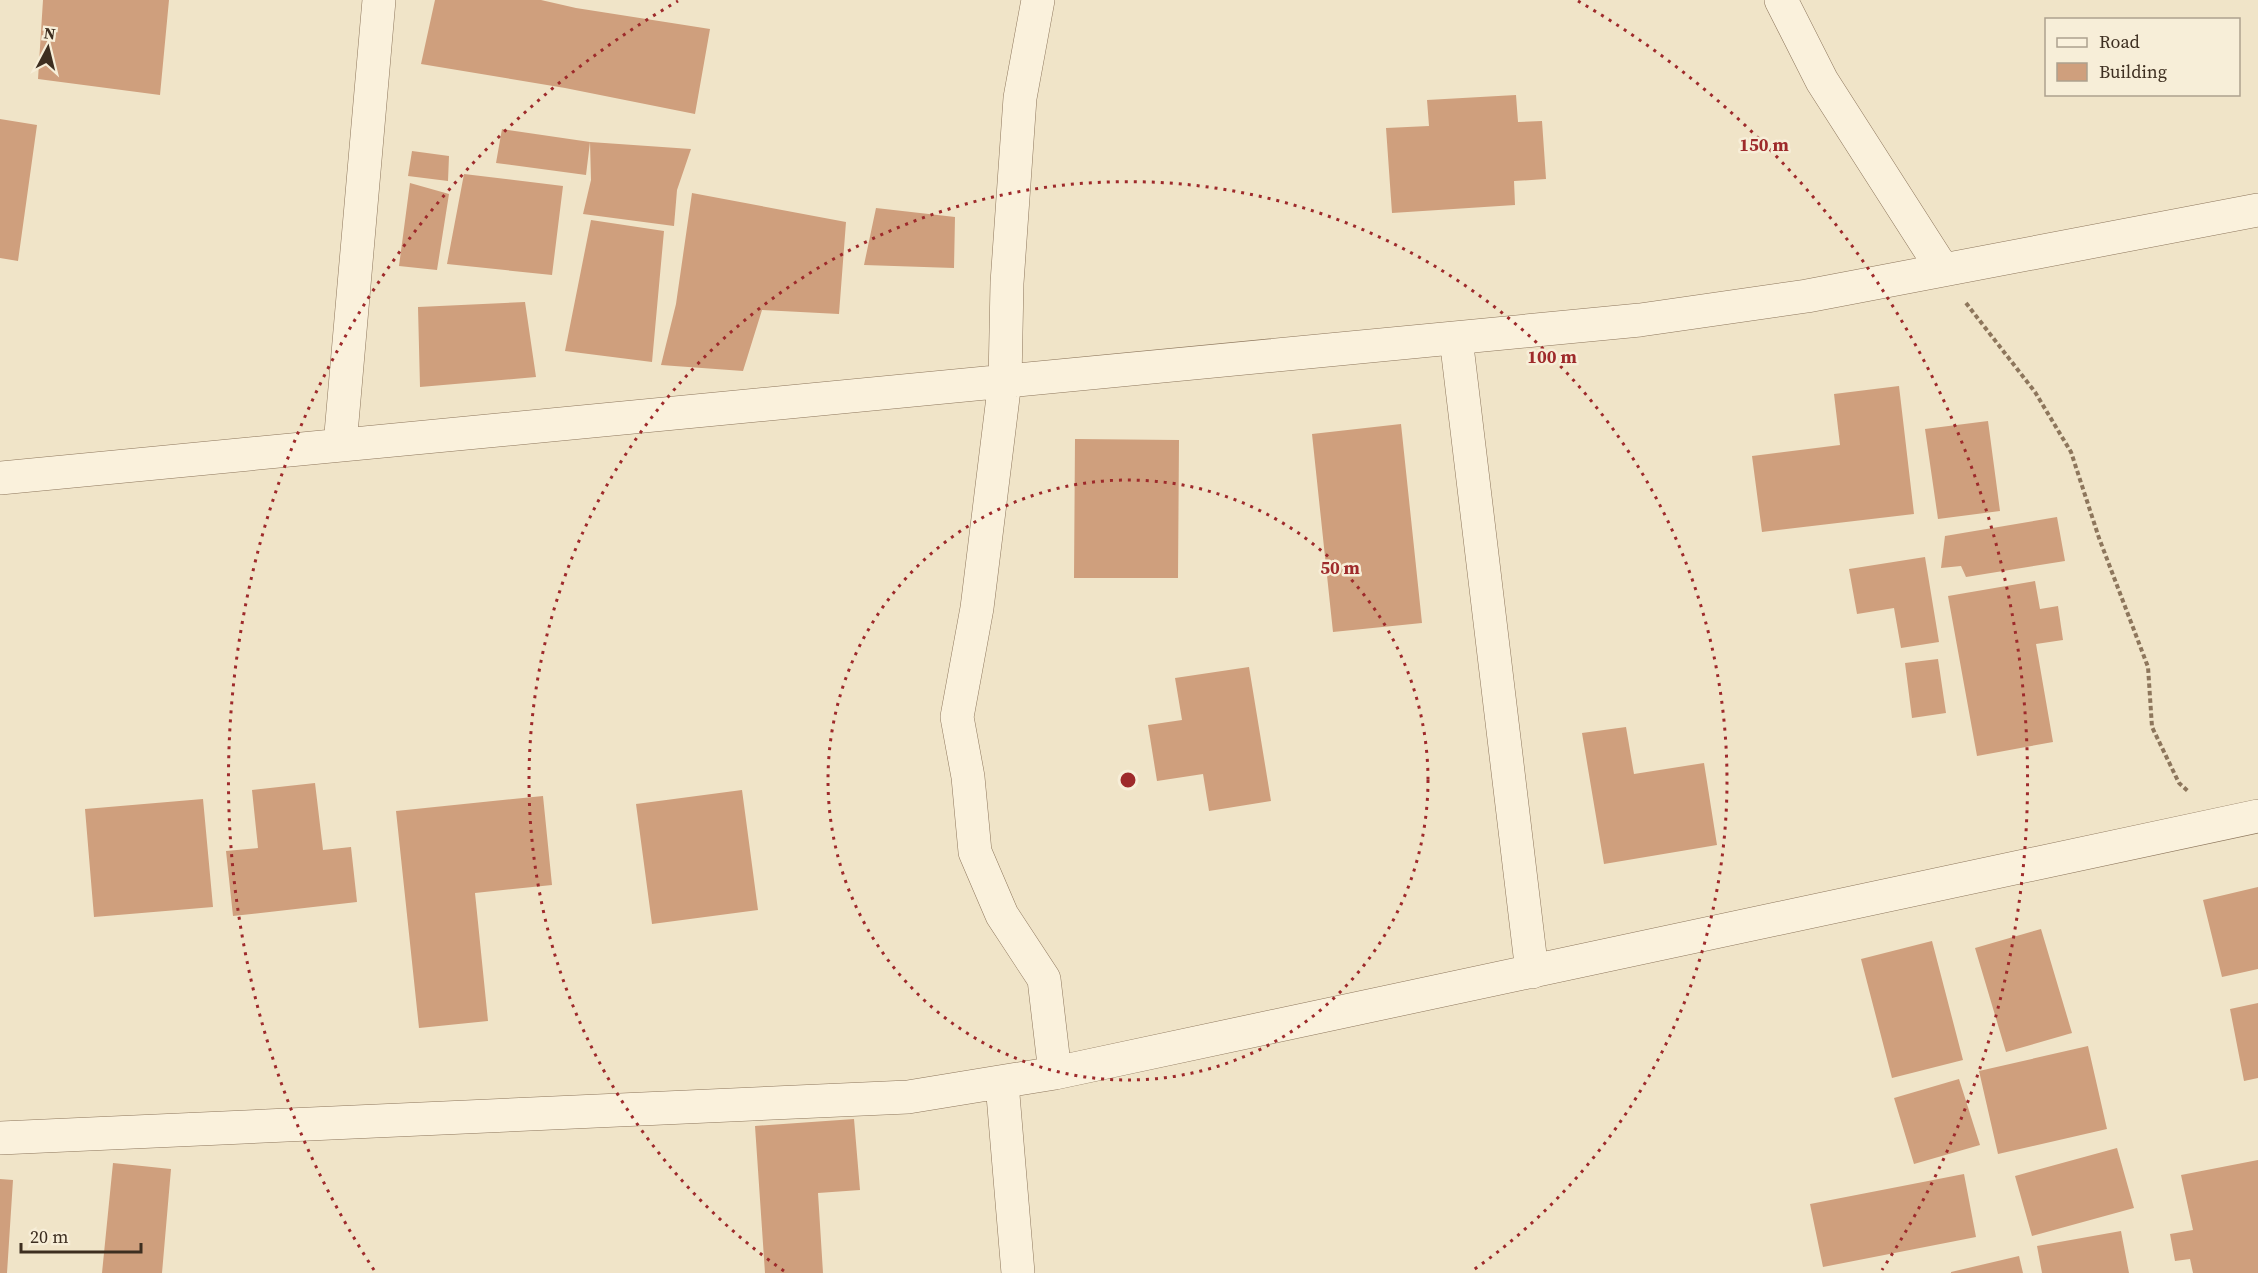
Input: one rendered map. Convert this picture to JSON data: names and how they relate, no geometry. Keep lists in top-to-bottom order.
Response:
{
  "legend": ["Road", "Building"],
  "scale_bar": "20 m",
  "north": "top",
  "rings": ["150 m", "100 m", "50 m"]
}
